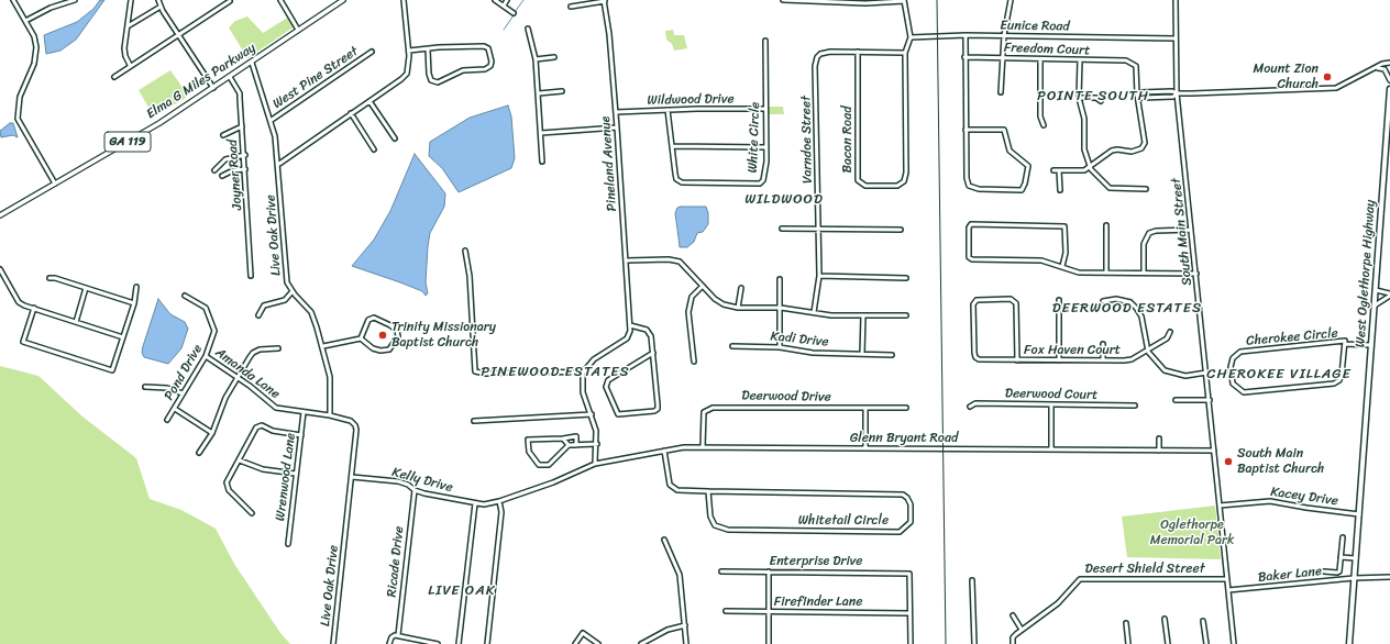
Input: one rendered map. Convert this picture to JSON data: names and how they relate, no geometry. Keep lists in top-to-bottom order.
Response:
{
  "streets": {
    "highway": ["West Oglethorpe Highway"],
    "main road": ["Elma G Miles Parkway", "GA 119"],
    "street": [
      "Eunice Road",
      "Freedom Court",
      "West Pine Street",
      "Wildwood Drive",
      "White Circle",
      "Varndoe Street",
      "Bacon Road",
      "Pineland Avenue",
      "Joyner Road",
      "South Main Street",
      "Live Oak Drive",
      "Cherokee Circle",
      "Kadi Drive",
      "Fox Haven Court",
      "Pond Drive",
      "Amanda Lane",
      "Deerwood Court",
      "Deerwood Drive",
      "Glenn Bryant Road",
      "Wrenwood Lane",
      "Kelly Drive",
      "Kacey Drive",
      "Whitetail Circle",
      "Ricade Drive",
      "Enterprise Drive",
      "Desert Shield Street",
      "Baker Lane",
      "Firefinder Lane"
    ]
  },
  "crossings": [
    ["Eunice Road", "South Main Street"],
    ["West Pine Street", "Live Oak Drive"],
    ["Elma G Miles Parkway", "Joyner Road"],
    ["Elma G Miles Parkway", "Live Oak Drive"],
    ["Wildwood Drive", "White Circle"],
    ["Wildwood Drive", "Pineland Avenue"],
    ["Varndoe Street", "Bacon Road"],
    ["South Main Street", "Glenn Bryant Road"],
    ["South Main Street", "Kacey Drive"],
    ["South Main Street", "Desert Shield Street"],
    ["South Main Street", "Baker Lane"],
    ["Live Oak Drive", "Amanda Lane"],
    ["Live Oak Drive", "Kelly Drive"],
    ["West Oglethorpe Highway", "Cherokee Circle"],
    ["West Oglethorpe Highway", "Kacey Drive"],
    ["West Oglethorpe Highway", "Baker Lane"],
    ["Pond Drive", "Amanda Lane"],
    ["Amanda Lane", "Wrenwood Lane"],
    ["Deerwood Drive", "Glenn Bryant Road"],
    ["Glenn Bryant Road", "Whitetail Circle"],
    ["Kelly Drive", "Ricade Drive"],
    ["Enterprise Drive", "Firefinder Lane"]
  ],
  "districts": [
    "POINTE SOUTH",
    "WILDWOOD",
    "DEERWOOD ESTATES",
    "PINEWOOD ESTATES",
    "CHEROKEE VILLAGE",
    "LIVE OAK"
  ],
  "parks": ["Oglethorpe Memorial Park"],
  "places": ["Mount Zion Church", "Trinity Missionary Baptist Church", "South Main Baptist Church"]
}
